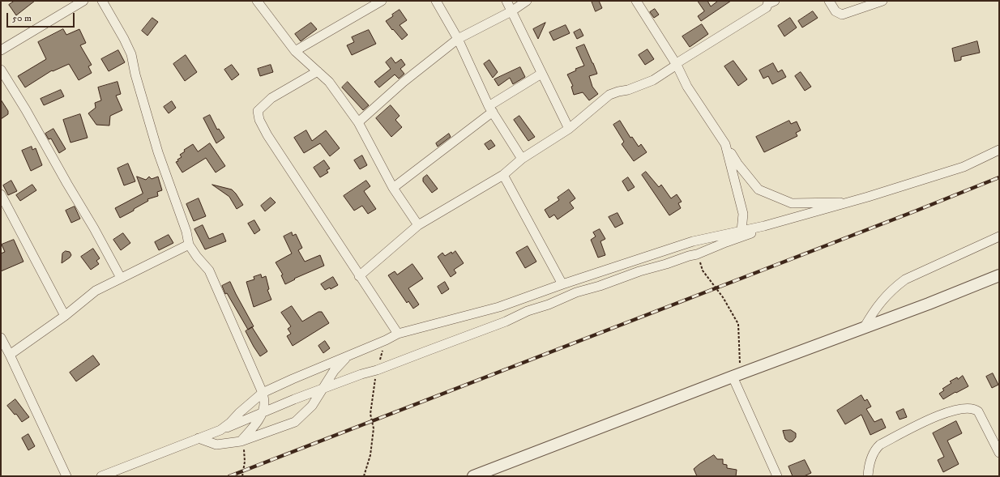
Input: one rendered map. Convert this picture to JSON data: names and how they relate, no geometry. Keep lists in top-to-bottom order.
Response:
{
  "scale_bar": "50 m"
}
